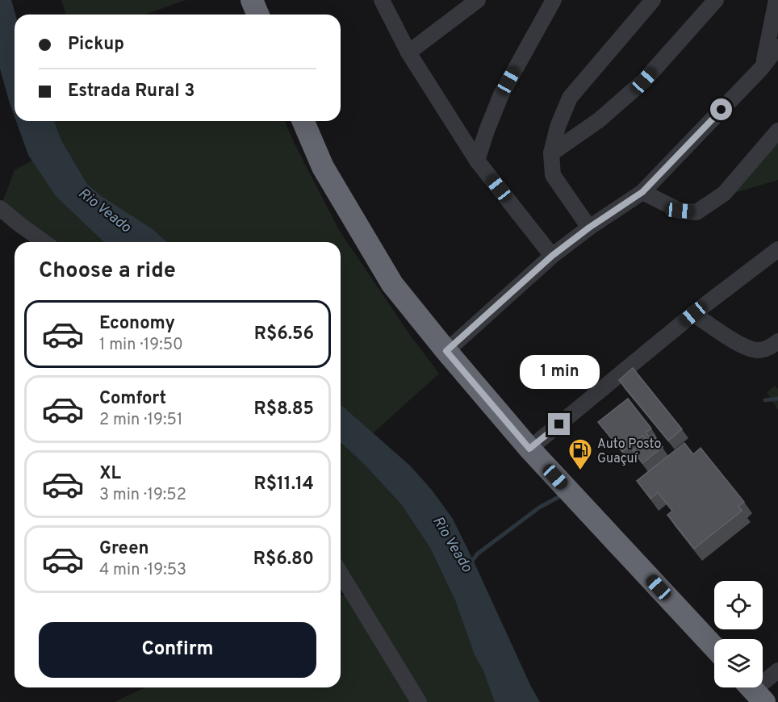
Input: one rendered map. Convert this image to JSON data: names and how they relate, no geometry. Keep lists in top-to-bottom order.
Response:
{
  "water": ["Rio Veado"],
  "places": {
    "fuel station": ["Auto Posto Guaçuí"]
  },
  "page": {
    "banner": ["Pickup", "Estrada Rural 3"],
    "heading": "Choose a ride",
    "list": [
      {
        "name": "Economy",
        "note": "1 min · 19:50",
        "value": "R$6.56"
      },
      {
        "name": "Comfort",
        "note": "2 min · 19:51",
        "value": "R$8.85"
      },
      {
        "name": "XL",
        "note": "3 min · 19:52",
        "value": "R$11.14"
      },
      {
        "name": "Green",
        "note": "4 min · 19:53",
        "value": "R$6.80"
      }
    ],
    "bubble": "1 min",
    "buttons": "Confirm"
  }
}
